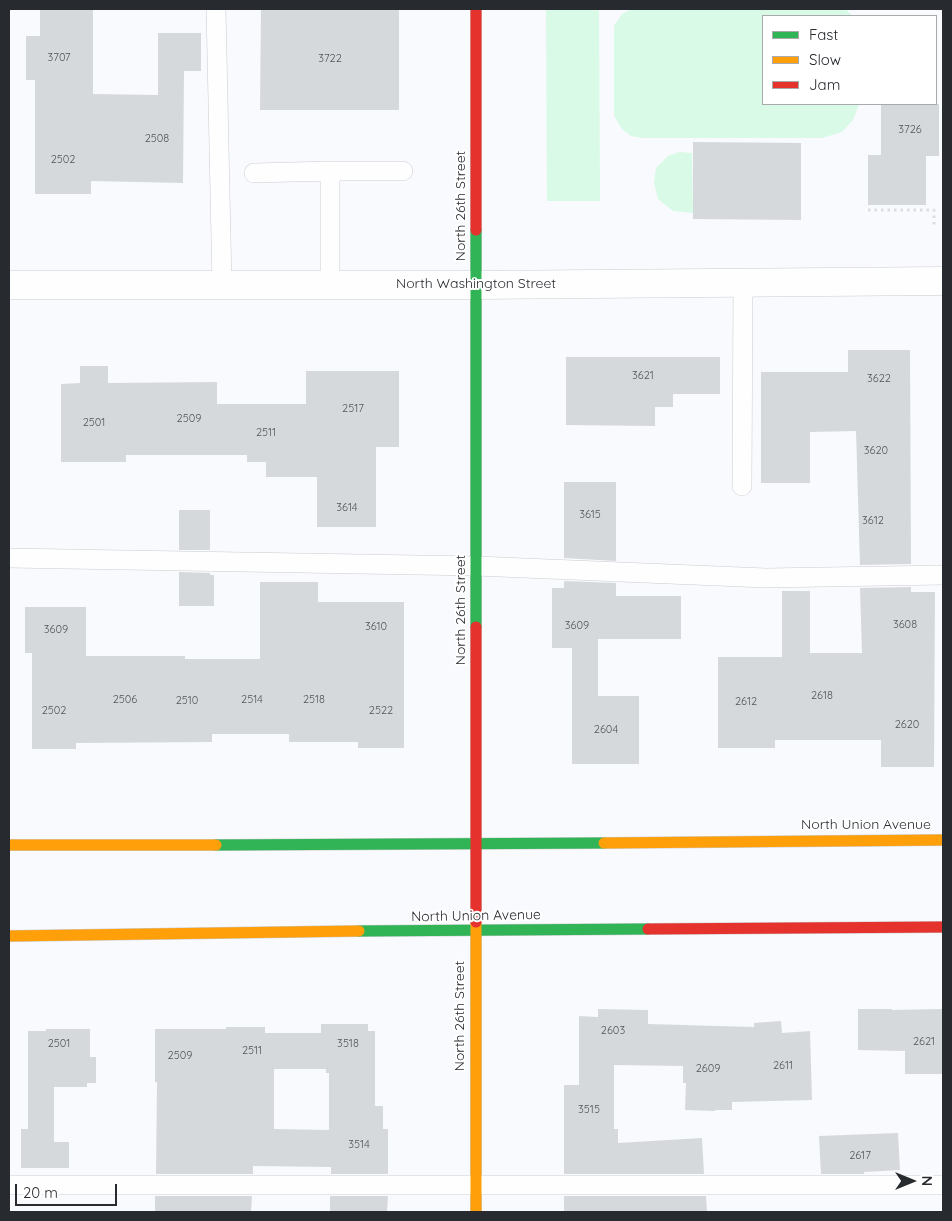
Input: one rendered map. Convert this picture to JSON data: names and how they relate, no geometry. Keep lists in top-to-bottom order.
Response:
{
  "streets": {
    "street": ["North 26th Street", "North Washington Street", "North Union Avenue"]
  },
  "crossings": [
    ["North 26th Street", "North Washington Street"],
    ["North 26th Street", "North Union Avenue"]
  ],
  "house_numbers": [
    "3707",
    "3722",
    "3726",
    "2508",
    "2502",
    "3621",
    "3622",
    "2517",
    "2509",
    "2501",
    "2511",
    "3620",
    "3614",
    "3615",
    "3612",
    "3608",
    "3609",
    "3610",
    "3609",
    "2618",
    "2506",
    "2514",
    "2518",
    "2510",
    "2612",
    "2502",
    "2522",
    "2620",
    "2604",
    "2603",
    "2621",
    "2501",
    "3518",
    "2511",
    "2509",
    "2611",
    "2609",
    "3515",
    "3514",
    "2617"
  ],
  "legend": ["Fast", "Slow", "Jam"],
  "scale_bar": "20 m",
  "north": "right"
}
